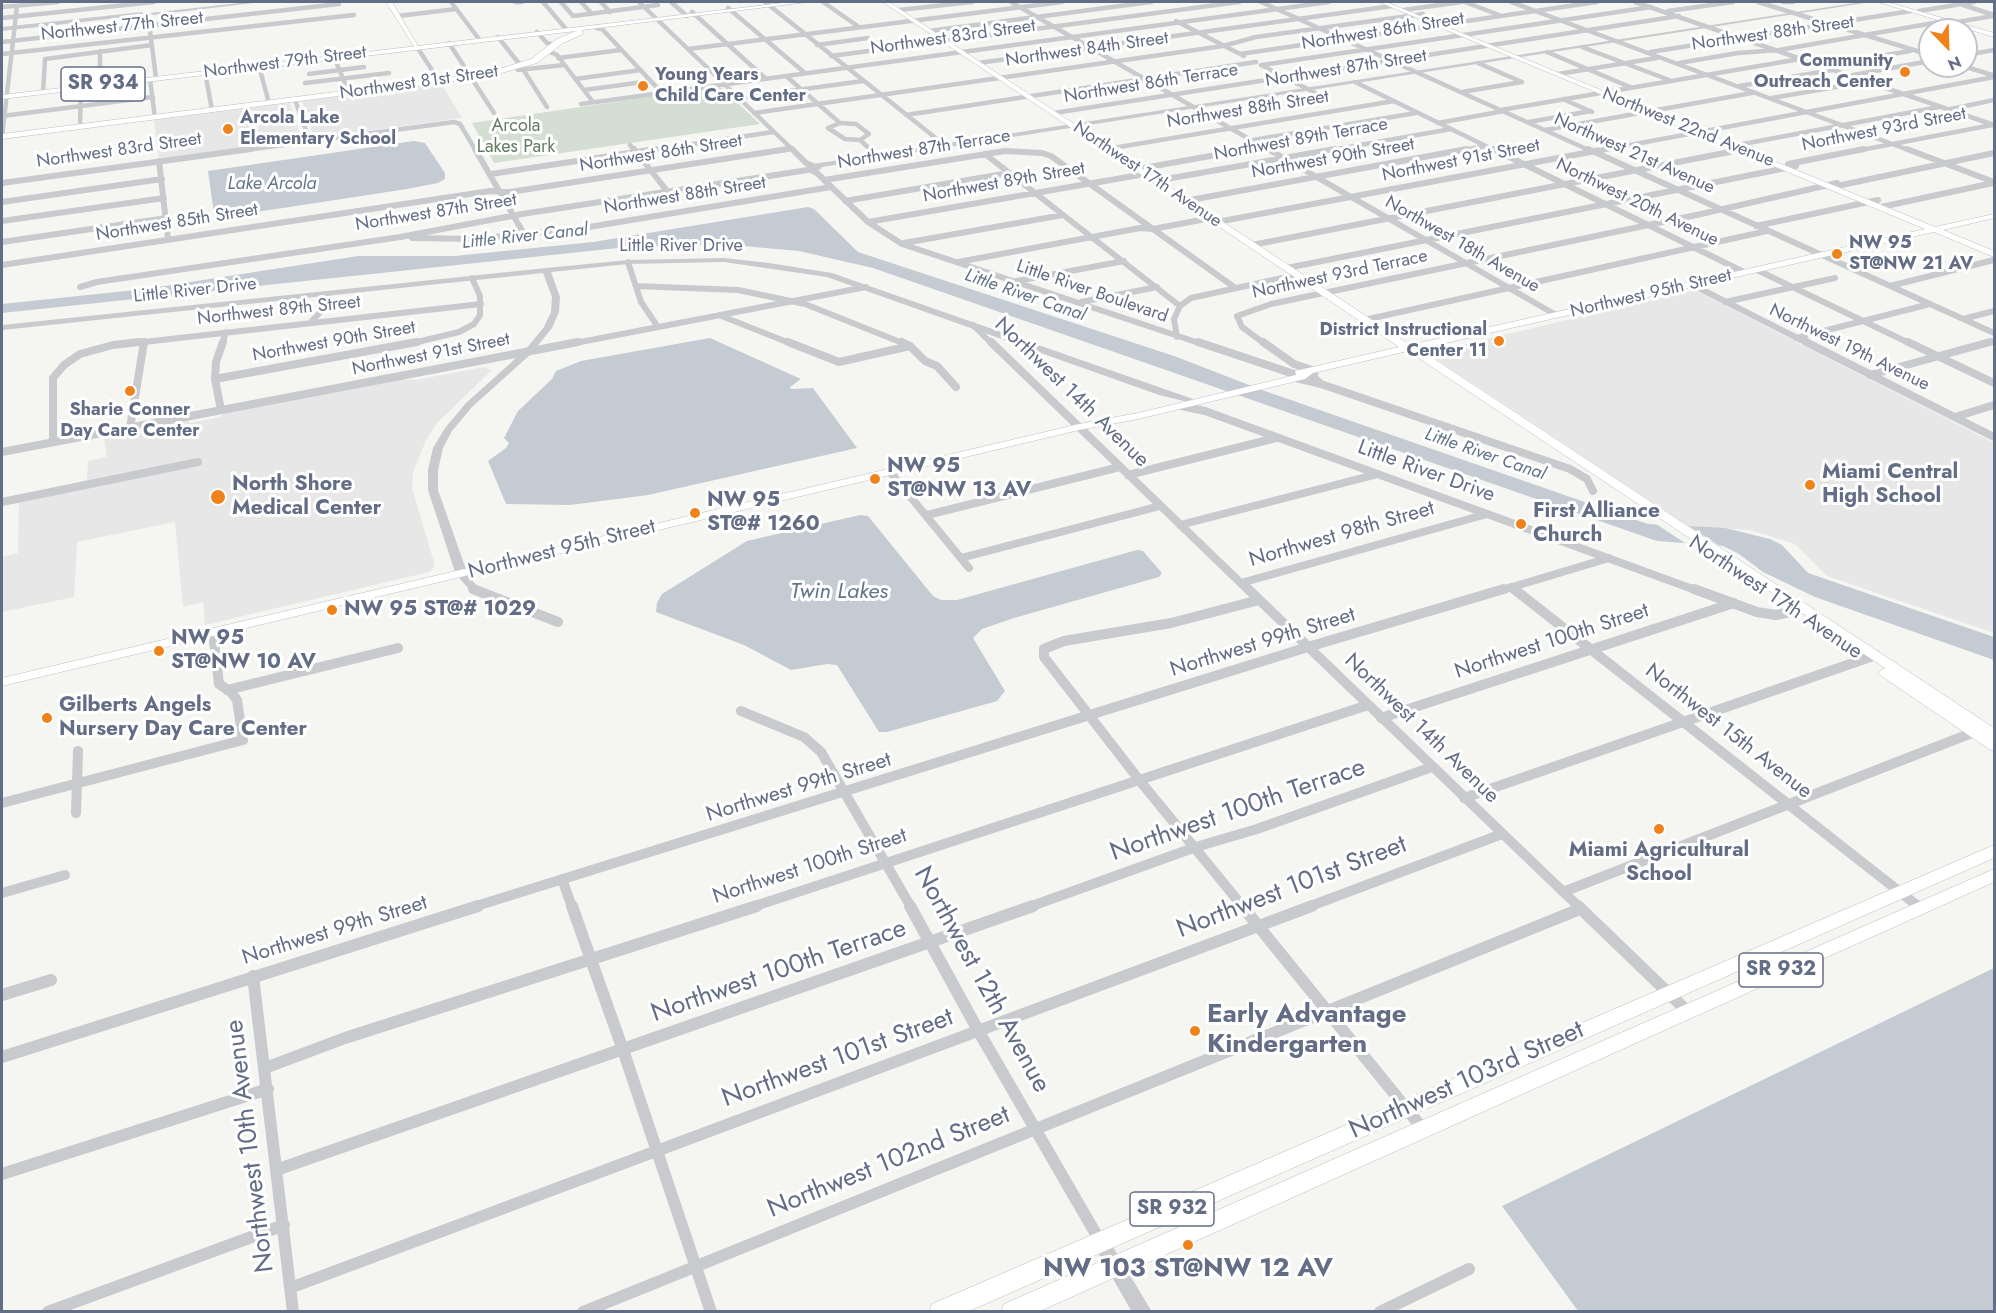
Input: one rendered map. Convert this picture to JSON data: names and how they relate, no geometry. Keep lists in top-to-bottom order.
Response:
{
  "streets": {
    "main road": [
      "Northwest 79th Street",
      "Northwest 81st Street",
      "SR 934",
      "Northwest 22nd Avenue",
      "Northwest 17th Avenue",
      "Northwest 95th Street",
      "SR 932",
      "Northwest 103rd Street"
    ],
    "street": [
      "Northwest 77th Street",
      "Northwest 86th Street",
      "Northwest 88th Street",
      "Northwest 83rd Street",
      "Northwest 84th Street",
      "Northwest 87th Street",
      "Northwest 86th Terrace",
      "Northwest 93rd Street",
      "Northwest 89th Terrace",
      "Northwest 87th Terrace",
      "Northwest 21st Avenue",
      "Northwest 90th Street",
      "Northwest 91st Street",
      "Northwest 89th Street",
      "Northwest 20th Avenue",
      "Northwest 85th Street",
      "Northwest 18th Avenue",
      "Little River Drive",
      "Northwest 93rd Terrace",
      "Little River Boulevard",
      "Northwest 19th Avenue",
      "Northwest 14th Avenue",
      "Northwest 98th Street",
      "Northwest 100th Street",
      "Northwest 99th Street",
      "Northwest 15th Avenue",
      "Northwest 100th Terrace",
      "Northwest 101st Street",
      "Northwest 12th Avenue",
      "Northwest 10th Avenue",
      "Northwest 102nd Street"
    ]
  },
  "crossings": [
    ["Northwest 86th Street", "Northwest 22nd Avenue"],
    ["Northwest 86th Street", "Northwest 21st Avenue"],
    ["Northwest 86th Street", "Northwest 85th Street"],
    ["Northwest 88th Street", "Northwest 87th Street"],
    ["Northwest 88th Street", "Northwest 17th Avenue"],
    ["Northwest 88th Street", "Northwest 20th Avenue"],
    ["Northwest 88th Street", "Northwest 18th Avenue"],
    ["Northwest 83rd Street", "Northwest 21st Avenue"],
    ["Northwest 83rd Street", "Northwest 17th Avenue"],
    ["Northwest 83rd Street", "Northwest 18th Avenue"],
    ["Northwest 84th Street", "Northwest 22nd Avenue"],
    ["Northwest 84th Street", "Northwest 21st Avenue"],
    ["Northwest 84th Street", "Northwest 17th Avenue"],
    ["Northwest 84th Street", "Northwest 18th Avenue"],
    ["Northwest 79th Street", "Northwest 81st Street"],
    ["Northwest 87th Street", "Northwest 22nd Avenue"],
    ["Northwest 87th Street", "Northwest 21st Avenue"],
    ["Northwest 87th Street", "Northwest 17th Avenue"],
    ["Northwest 87th Street", "Northwest 20th Avenue"],
    ["Northwest 87th Street", "Northwest 18th Avenue"],
    ["Northwest 86th Terrace", "Northwest 22nd Avenue"],
    ["Northwest 86th Terrace", "Northwest 21st Avenue"],
    ["Northwest 86th Terrace", "Northwest 17th Avenue"],
    ["Northwest 86th Terrace", "Northwest 18th Avenue"],
    ["Northwest 22nd Avenue", "Northwest 93rd Street"],
    ["Northwest 22nd Avenue", "Northwest 91st Street"],
    ["Northwest 22nd Avenue", "Northwest 93rd Terrace"],
    ["Northwest 22nd Avenue", "Northwest 95th Street"],
    ["Northwest 93rd Street", "Northwest 21st Avenue"],
    ["Northwest 93rd Street", "Northwest 17th Avenue"],
    ["Northwest 93rd Street", "Northwest 20th Avenue"],
    ["Northwest 93rd Street", "Northwest 18th Avenue"],
    ["Northwest 89th Terrace", "Northwest 17th Avenue"],
    ["Northwest 89th Terrace", "Northwest 20th Avenue"],
    ["Northwest 89th Terrace", "Northwest 18th Avenue"],
    ["Northwest 87th Terrace", "Northwest 89th Street"],
    ["Northwest 21st Avenue", "Northwest 91st Street"],
    ["Northwest 21st Avenue", "Northwest 93rd Terrace"],
    ["Northwest 21st Avenue", "Northwest 95th Street"],
    ["Northwest 90th Street", "Northwest 17th Avenue"],
    ["Northwest 90th Street", "Northwest 89th Street"],
    ["Northwest 90th Street", "Northwest 20th Avenue"],
    ["Northwest 90th Street", "Northwest 18th Avenue"],
    ["Northwest 91st Street", "Northwest 17th Avenue"],
    ["Northwest 91st Street", "Northwest 89th Street"],
    ["Northwest 91st Street", "Northwest 20th Avenue"],
    ["Northwest 91st Street", "Northwest 18th Avenue"],
    ["Northwest 91st Street", "Little River Drive"],
    ["Northwest 91st Street", "Little River Boulevard"],
    ["Northwest 17th Avenue", "Northwest 89th Street"],
    ["Northwest 17th Avenue", "Little River Drive"],
    ["Northwest 17th Avenue", "Northwest 93rd Terrace"],
    ["Northwest 17th Avenue", "Northwest 95th Street"],
    ["Northwest 89th Street", "Northwest 18th Avenue"],
    ["Northwest 20th Avenue", "Northwest 93rd Terrace"],
    ["Northwest 20th Avenue", "Northwest 95th Street"],
    ["Northwest 18th Avenue", "Northwest 93rd Terrace"],
    ["Northwest 18th Avenue", "Northwest 95th Street"],
    ["Little River Drive", "Northwest 95th Street"],
    ["Little River Drive", "Northwest 14th Avenue"],
    ["Little River Drive", "Northwest 98th Street"],
    ["Little River Drive", "Northwest 100th Street"],
    ["Little River Drive", "Northwest 99th Street"],
    ["Northwest 93rd Terrace", "Northwest 95th Street"],
    ["Little River Boulevard", "Northwest 95th Street"],
    ["Northwest 95th Street", "Northwest 19th Avenue"],
    ["Northwest 95th Street", "Northwest 14th Avenue"],
    ["Northwest 14th Avenue", "Northwest 98th Street"],
    ["Northwest 14th Avenue", "Northwest 100th Street"],
    ["Northwest 14th Avenue", "Northwest 99th Street"],
    ["Northwest 14th Avenue", "Northwest 100th Terrace"],
    ["Northwest 14th Avenue", "Northwest 101st Street"],
    ["Northwest 14th Avenue", "Northwest 103rd Street"],
    ["Northwest 14th Avenue", "Northwest 102nd Street"],
    ["Northwest 100th Street", "Northwest 15th Avenue"],
    ["Northwest 100th Street", "Northwest 12th Avenue"],
    ["Northwest 100th Street", "Northwest 10th Avenue"],
    ["Northwest 99th Street", "Northwest 15th Avenue"],
    ["Northwest 99th Street", "Northwest 12th Avenue"],
    ["Northwest 99th Street", "Northwest 10th Avenue"],
    ["Northwest 15th Avenue", "Northwest 103rd Street"],
    ["Northwest 100th Terrace", "Northwest 12th Avenue"],
    ["Northwest 100th Terrace", "Northwest 10th Avenue"],
    ["Northwest 101st Street", "Northwest 12th Avenue"],
    ["Northwest 101st Street", "Northwest 10th Avenue"],
    ["Northwest 12th Avenue", "Northwest 103rd Street"],
    ["Northwest 12th Avenue", "Northwest 102nd Street"]
  ],
  "water": ["Lake Arcola", "Little River Canal", "Twin Lakes"],
  "parks": ["Arcola Lakes Park"],
  "places": [
    "Community Outreach Center",
    "Young Years Child Care Center",
    "Arcola Lake Elementary School",
    "NW 95 ST@NW 21 AV",
    "District Instructional Center 11",
    "Sharie Conner Day Care Center",
    "NW 95 ST@NW 13 AV",
    "Miami Central High School",
    "North Shore Medical Center",
    "NW 95 ST@# 1260",
    "First Alliance Church",
    "NW 95 ST@# 1029",
    "NW 95 ST@NW 10 AV",
    "Gilberts Angels Nursery Day Care Center",
    "Miami Agricultural School",
    "Early Advantage Kindergarten",
    "NW 103 ST@NW 12 AV"
  ],
  "north": "bottom right"
}
